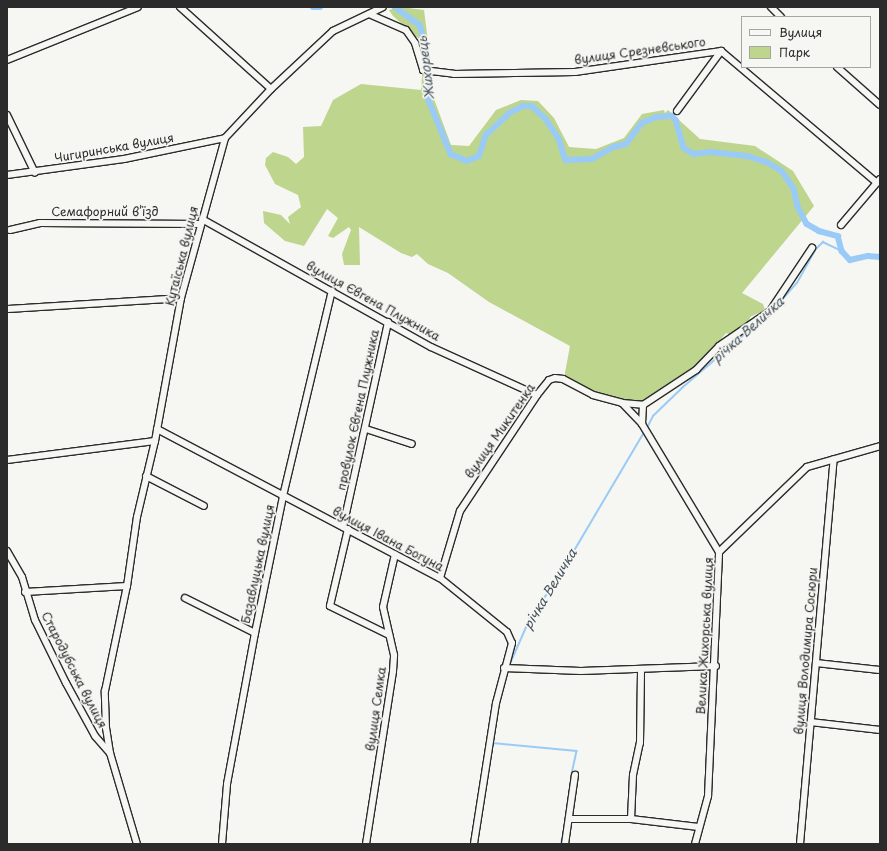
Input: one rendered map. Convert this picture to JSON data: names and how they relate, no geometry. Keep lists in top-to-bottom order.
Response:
{
  "streets": {
    "street": [
      "вулиця Срезневського",
      "Чигиринська вулиця",
      "Семафорний в’їзд",
      "Кутаїська вулиця",
      "вулиця Євгена Плужника",
      "провулок Євгена Плужника",
      "вулиця Микитенка",
      "вулиця Івана Богуна",
      "Базавлуцька вулиця",
      "Велика Жихорська вулиця",
      "вулиця Володимира Сосюри",
      "Стародубська вулиця",
      "вулиця Семка"
    ]
  },
  "crossings": [
    ["вулиця Срезневського", "Кутаїська вулиця"],
    ["Чигиринська вулиця", "Кутаїська вулиця"],
    ["Семафорний в’їзд", "Кутаїська вулиця"],
    ["Семафорний в’їзд", "вулиця Євгена Плужника"],
    ["Кутаїська вулиця", "вулиця Євгена Плужника"],
    ["Кутаїська вулиця", "вулиця Івана Богуна"],
    ["Кутаїська вулиця", "Стародубська вулиця"],
    ["вулиця Євгена Плужника", "провулок Євгена Плужника"],
    ["вулиця Євгена Плужника", "вулиця Микитенка"],
    ["вулиця Євгена Плужника", "Базавлуцька вулиця"],
    ["провулок Євгена Плужника", "вулиця Івана Богуна"],
    ["провулок Євгена Плужника", "вулиця Семка"],
    ["вулиця Микитенка", "вулиця Івана Богуна"],
    ["вулиця Івана Богуна", "Базавлуцька вулиця"],
    ["вулиця Івана Богуна", "вулиця Семка"],
    ["Велика Жихорська вулиця", "вулиця Володимира Сосюри"]
  ],
  "water": ["Жихорець", "річка Величка"],
  "legend": ["Вулиця", "Парк"]
}
